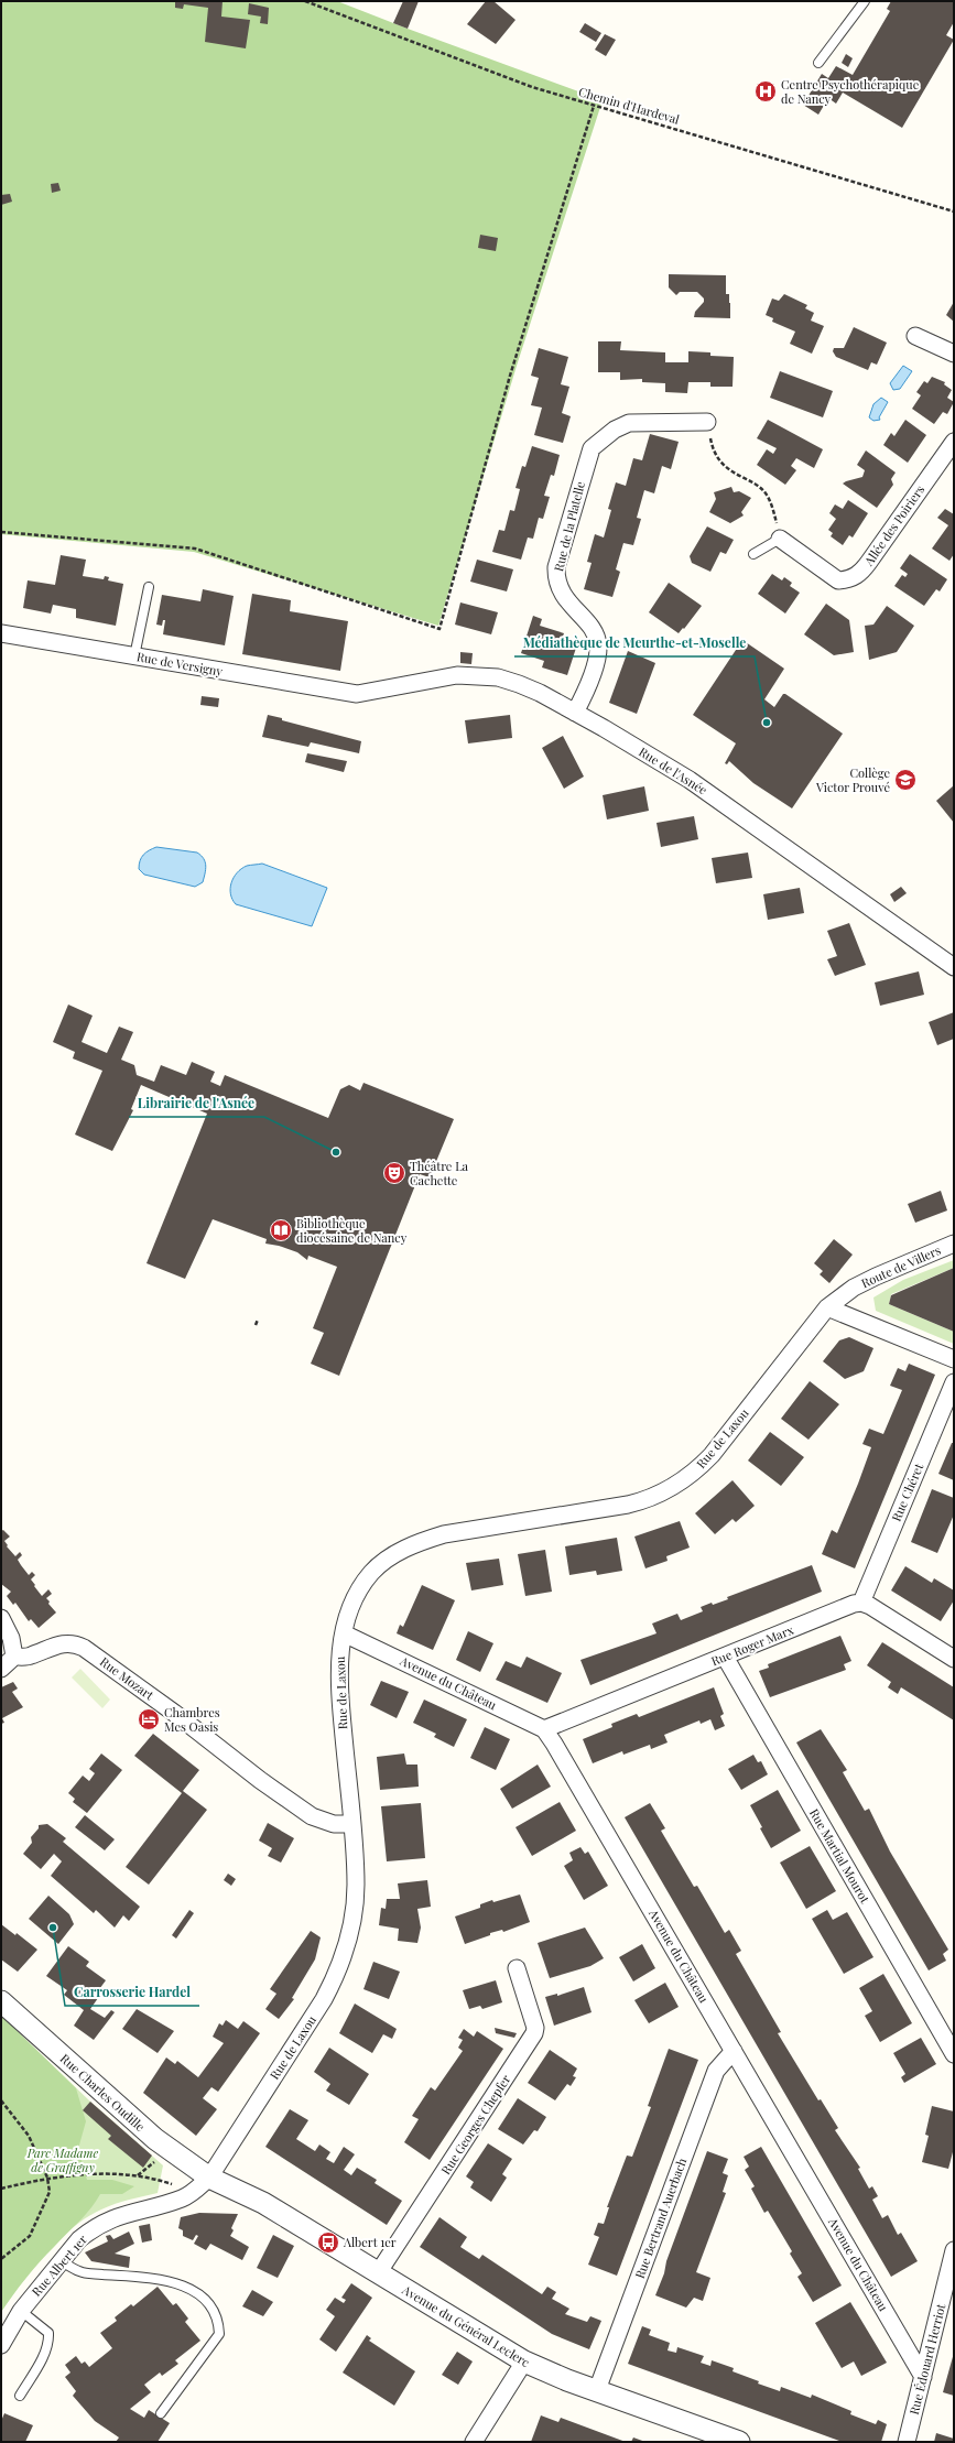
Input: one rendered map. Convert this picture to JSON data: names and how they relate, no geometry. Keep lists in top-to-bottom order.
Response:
{
  "streets": {
    "street": [
      "Allée des Poiriers",
      "Rue de la Platelle",
      "Rue de Versigny",
      "Rue de l'Asnée",
      "Route de Villers",
      "Rue de Laxou",
      "Rue Chéret",
      "Rue Roger Marx",
      "Rue Mozart",
      "Avenue du Château",
      "Rue Martial Mourot",
      "Rue Charles Oudille",
      "Rue Georges Chepfer",
      "Rue Bertrand Auerbach",
      "Rue Albert 1er",
      "Avenue du Général Leclerc",
      "Rue Édouard Herriot"
    ],
    "path": ["Chemin d'Hardeval"]
  },
  "crossings": [
    ["Rue de la Platelle", "Rue de l'Asnée"],
    ["Rue de Versigny", "Rue de l'Asnée"],
    ["Route de Villers", "Rue de Laxou"],
    ["Rue de Laxou", "Rue Mozart"],
    ["Rue de Laxou", "Avenue du Château"],
    ["Rue de Laxou", "Rue Charles Oudille"],
    ["Rue de Laxou", "Rue Albert 1er"],
    ["Rue de Laxou", "Avenue du Général Leclerc"],
    ["Rue Chéret", "Rue Roger Marx"],
    ["Rue Roger Marx", "Avenue du Château"],
    ["Rue Roger Marx", "Rue Martial Mourot"],
    ["Avenue du Château", "Rue Bertrand Auerbach"],
    ["Avenue du Château", "Rue Édouard Herriot"],
    ["Rue Charles Oudille", "Rue Albert 1er"],
    ["Rue Charles Oudille", "Avenue du Général Leclerc"],
    ["Rue Georges Chepfer", "Avenue du Général Leclerc"],
    ["Rue Bertrand Auerbach", "Avenue du Général Leclerc"],
    ["Rue Albert 1er", "Avenue du Général Leclerc"]
  ],
  "parks": ["Parc Madame de Graffigny"],
  "places": {
    "hospital": ["Centre Psychothérapique de Nancy"],
    "other": ["Médiathèque de Meurthe-et-Moselle", "Librairie de l'Asnée", "Carrosserie Hardel"],
    "school or university": ["Collège Victor Prouvé"],
    "theatre": ["Théâtre La Cachette"],
    "library": ["Bibliothèque diocésaine de Nancy"],
    "hotel": ["Chambres Mes Oasis"],
    "bus stop": ["Albert 1er"]
  }
}
